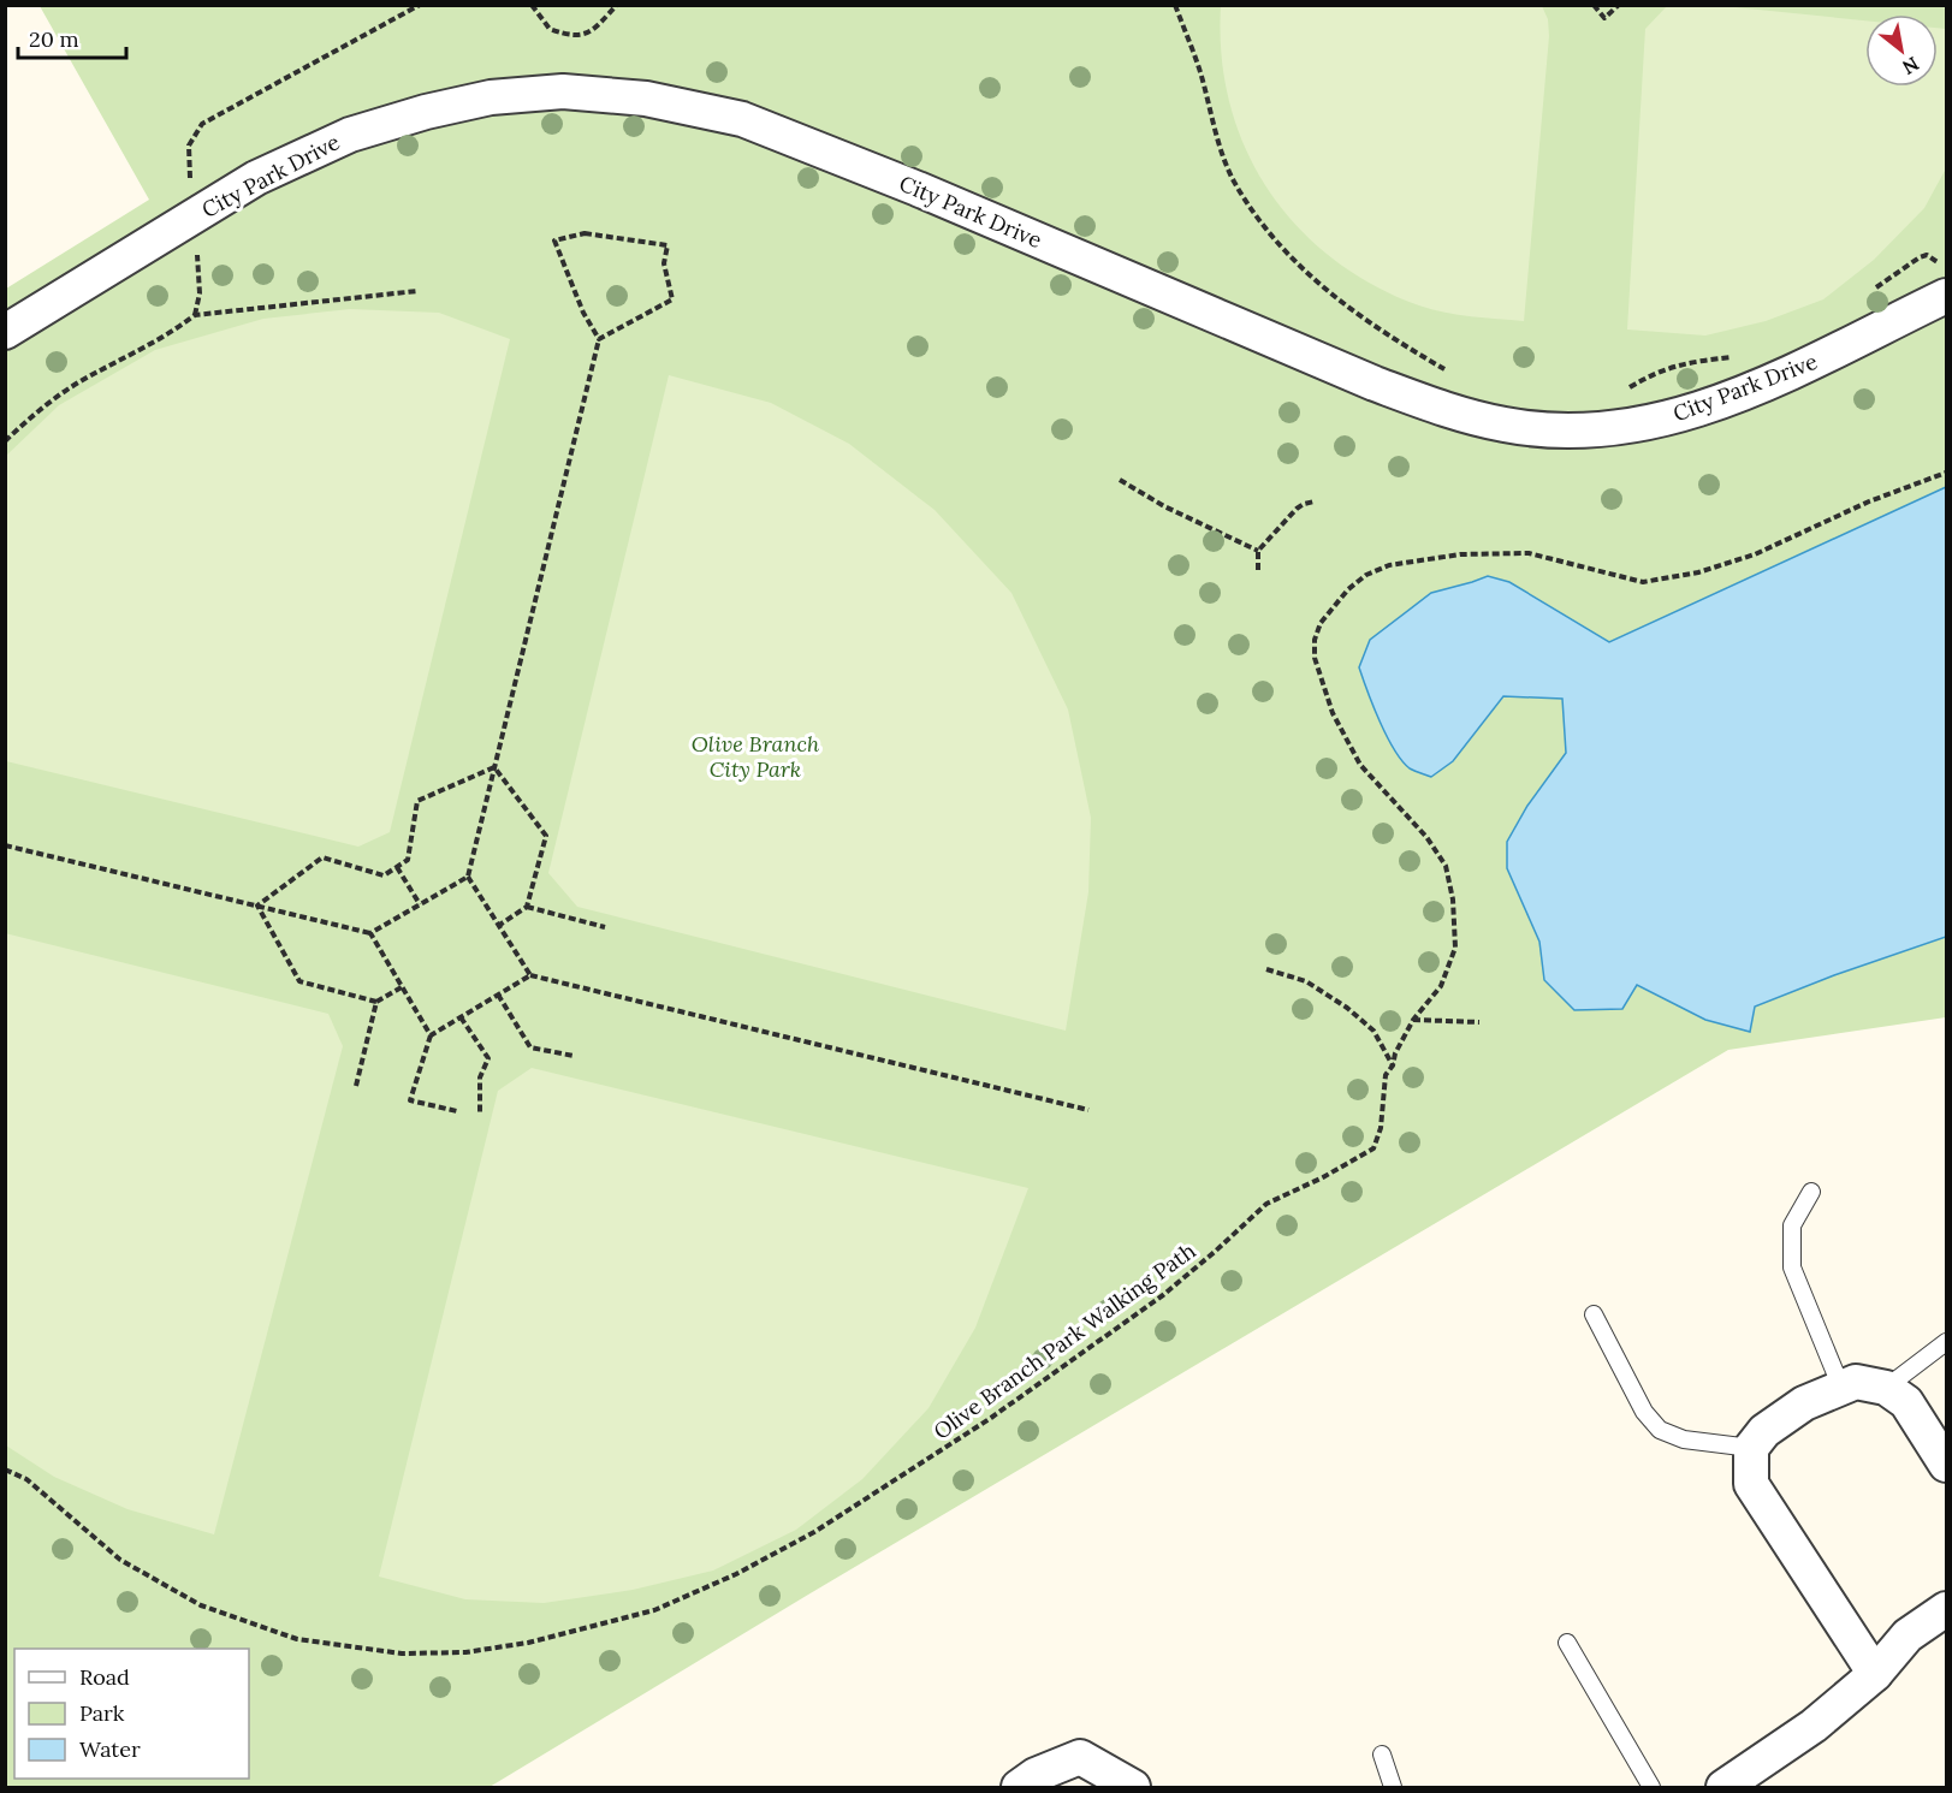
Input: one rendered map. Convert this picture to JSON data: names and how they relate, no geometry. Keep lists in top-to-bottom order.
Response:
{
  "streets": {
    "street": ["City Park Drive"],
    "path": ["Olive Branch Park Walking Path"]
  },
  "parks": ["Olive Branch City Park"],
  "legend": ["Road", "Park", "Water"],
  "scale_bar": "20 m",
  "north": "bottom right"
}
